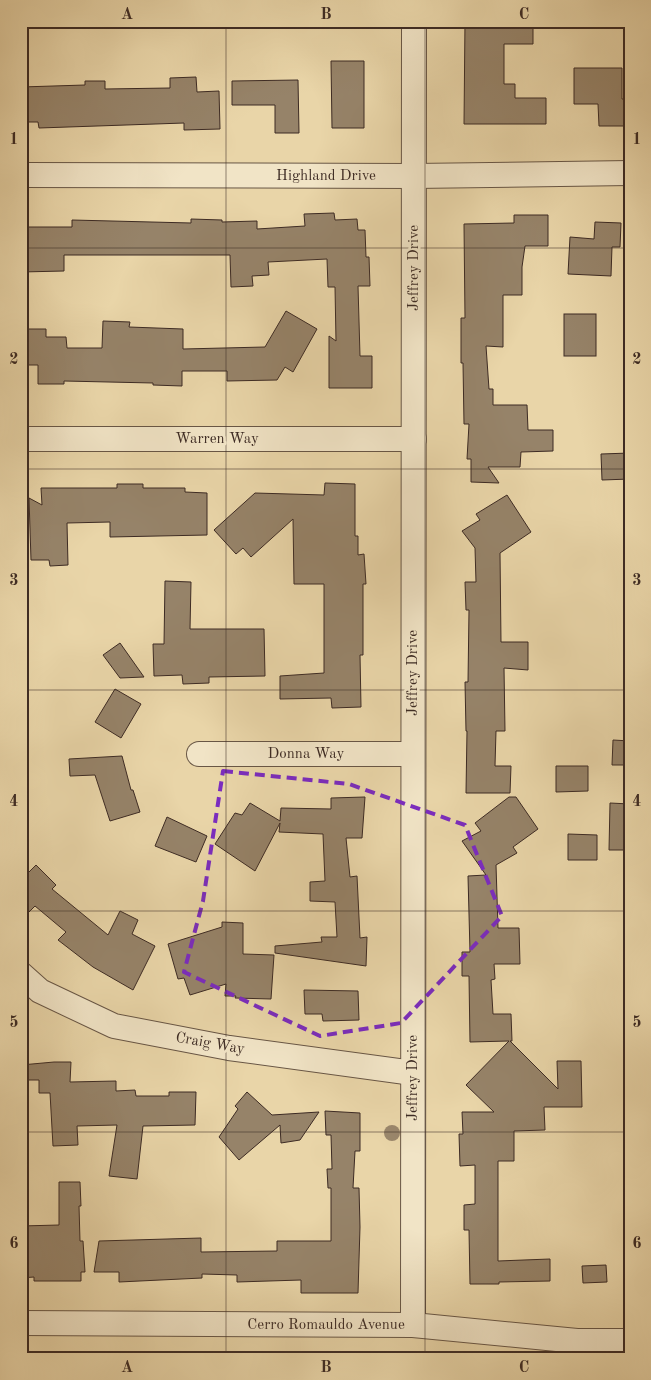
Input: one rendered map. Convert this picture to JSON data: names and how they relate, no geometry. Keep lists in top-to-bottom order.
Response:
{
  "streets": {
    "street": [
      "Highland Drive",
      "Jeffrey Drive",
      "Warren Way",
      "Donna Way",
      "Craig Way",
      "Cerro Romauldo Avenue"
    ]
  },
  "crossings": [
    ["Highland Drive", "Jeffrey Drive"],
    ["Jeffrey Drive", "Warren Way"],
    ["Jeffrey Drive", "Donna Way"],
    ["Jeffrey Drive", "Craig Way"],
    ["Jeffrey Drive", "Cerro Romauldo Avenue"]
  ],
  "grid": {
    "columns": ["A", "B", "C"],
    "rows": [
      "1",
      "2",
      "3",
      "4",
      "5",
      "6"
    ]
  }
}
